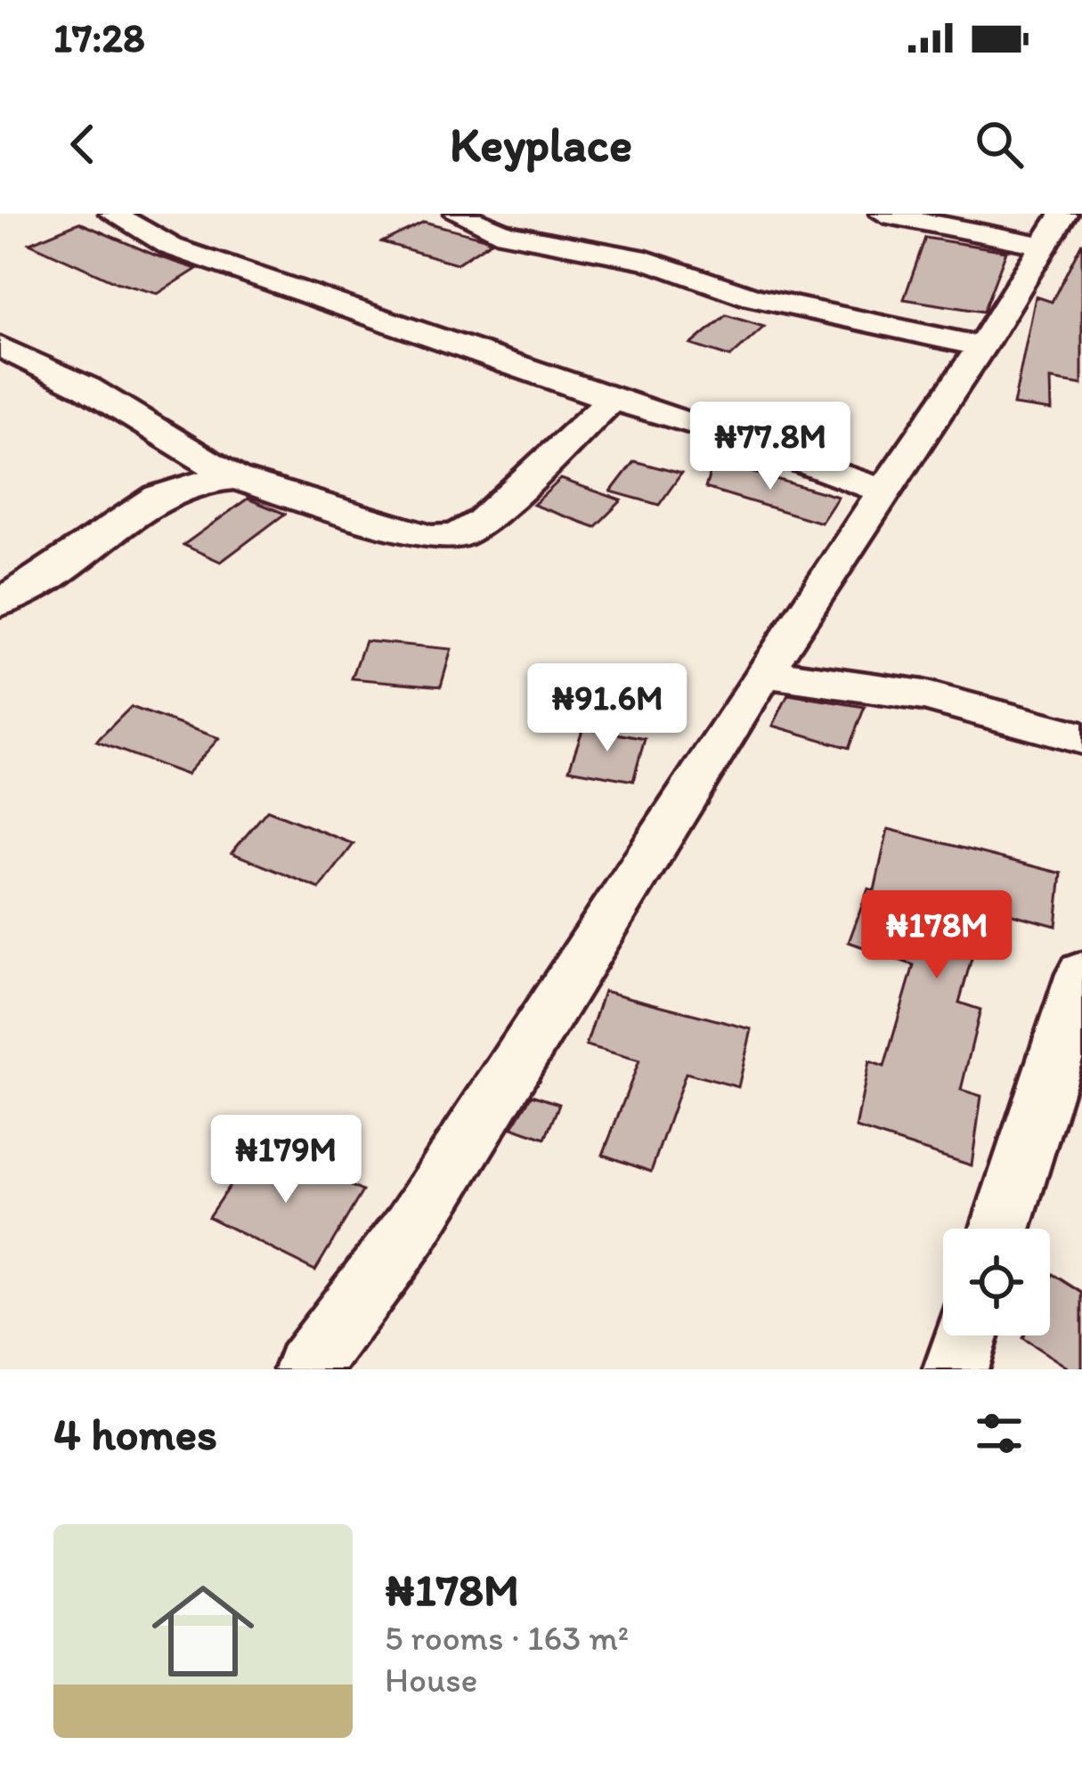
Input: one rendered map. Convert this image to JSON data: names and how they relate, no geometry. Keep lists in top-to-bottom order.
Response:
{
  "page": {
    "status": "17:28",
    "header": "Keyplace",
    "price": [
      "₦77.8M",
      "₦91.6M",
      "₦178M",
      "₦179M"
    ],
    "heading": "4 homes",
    "list": [
      {
        "name": "₦178M",
        "note": "5 rooms · 163 m² · House"
      }
    ]
  }
}
